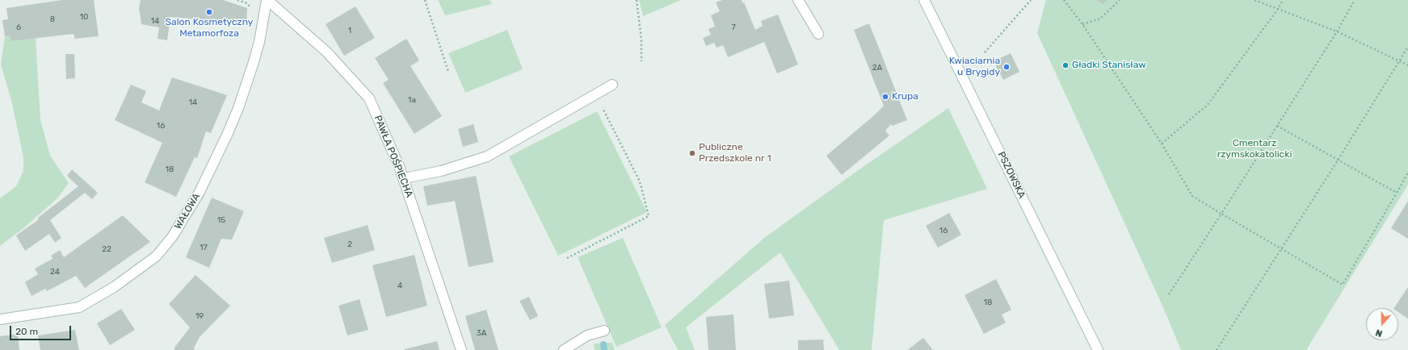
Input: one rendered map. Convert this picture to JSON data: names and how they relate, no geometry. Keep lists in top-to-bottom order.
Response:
{
  "streets": {
    "street": ["PAWŁA POŚPIECHA", "PSZOWSKA", "WAŁOWA"]
  },
  "crossings": [
    ["PAWŁA POŚPIECHA", "WAŁOWA"]
  ],
  "parks": ["Cmentarz rzymskokatolicki"],
  "places": [
    "Salon Kosmetyczny Metamorfoza",
    "Gładki Stanisław",
    "Kwiaciarnia u Brygidy",
    "Krupa",
    "Publiczne Przedszkole nr 1"
  ],
  "house_numbers": [
    "10",
    "8",
    "14",
    "6",
    "7",
    "1",
    "2A",
    "1a",
    "14",
    "16",
    "18",
    "15",
    "16",
    "2",
    "17",
    "22",
    "24",
    "4",
    "18",
    "19",
    "3A"
  ],
  "scale_bar": "20 m",
  "north": "bottom"
}
